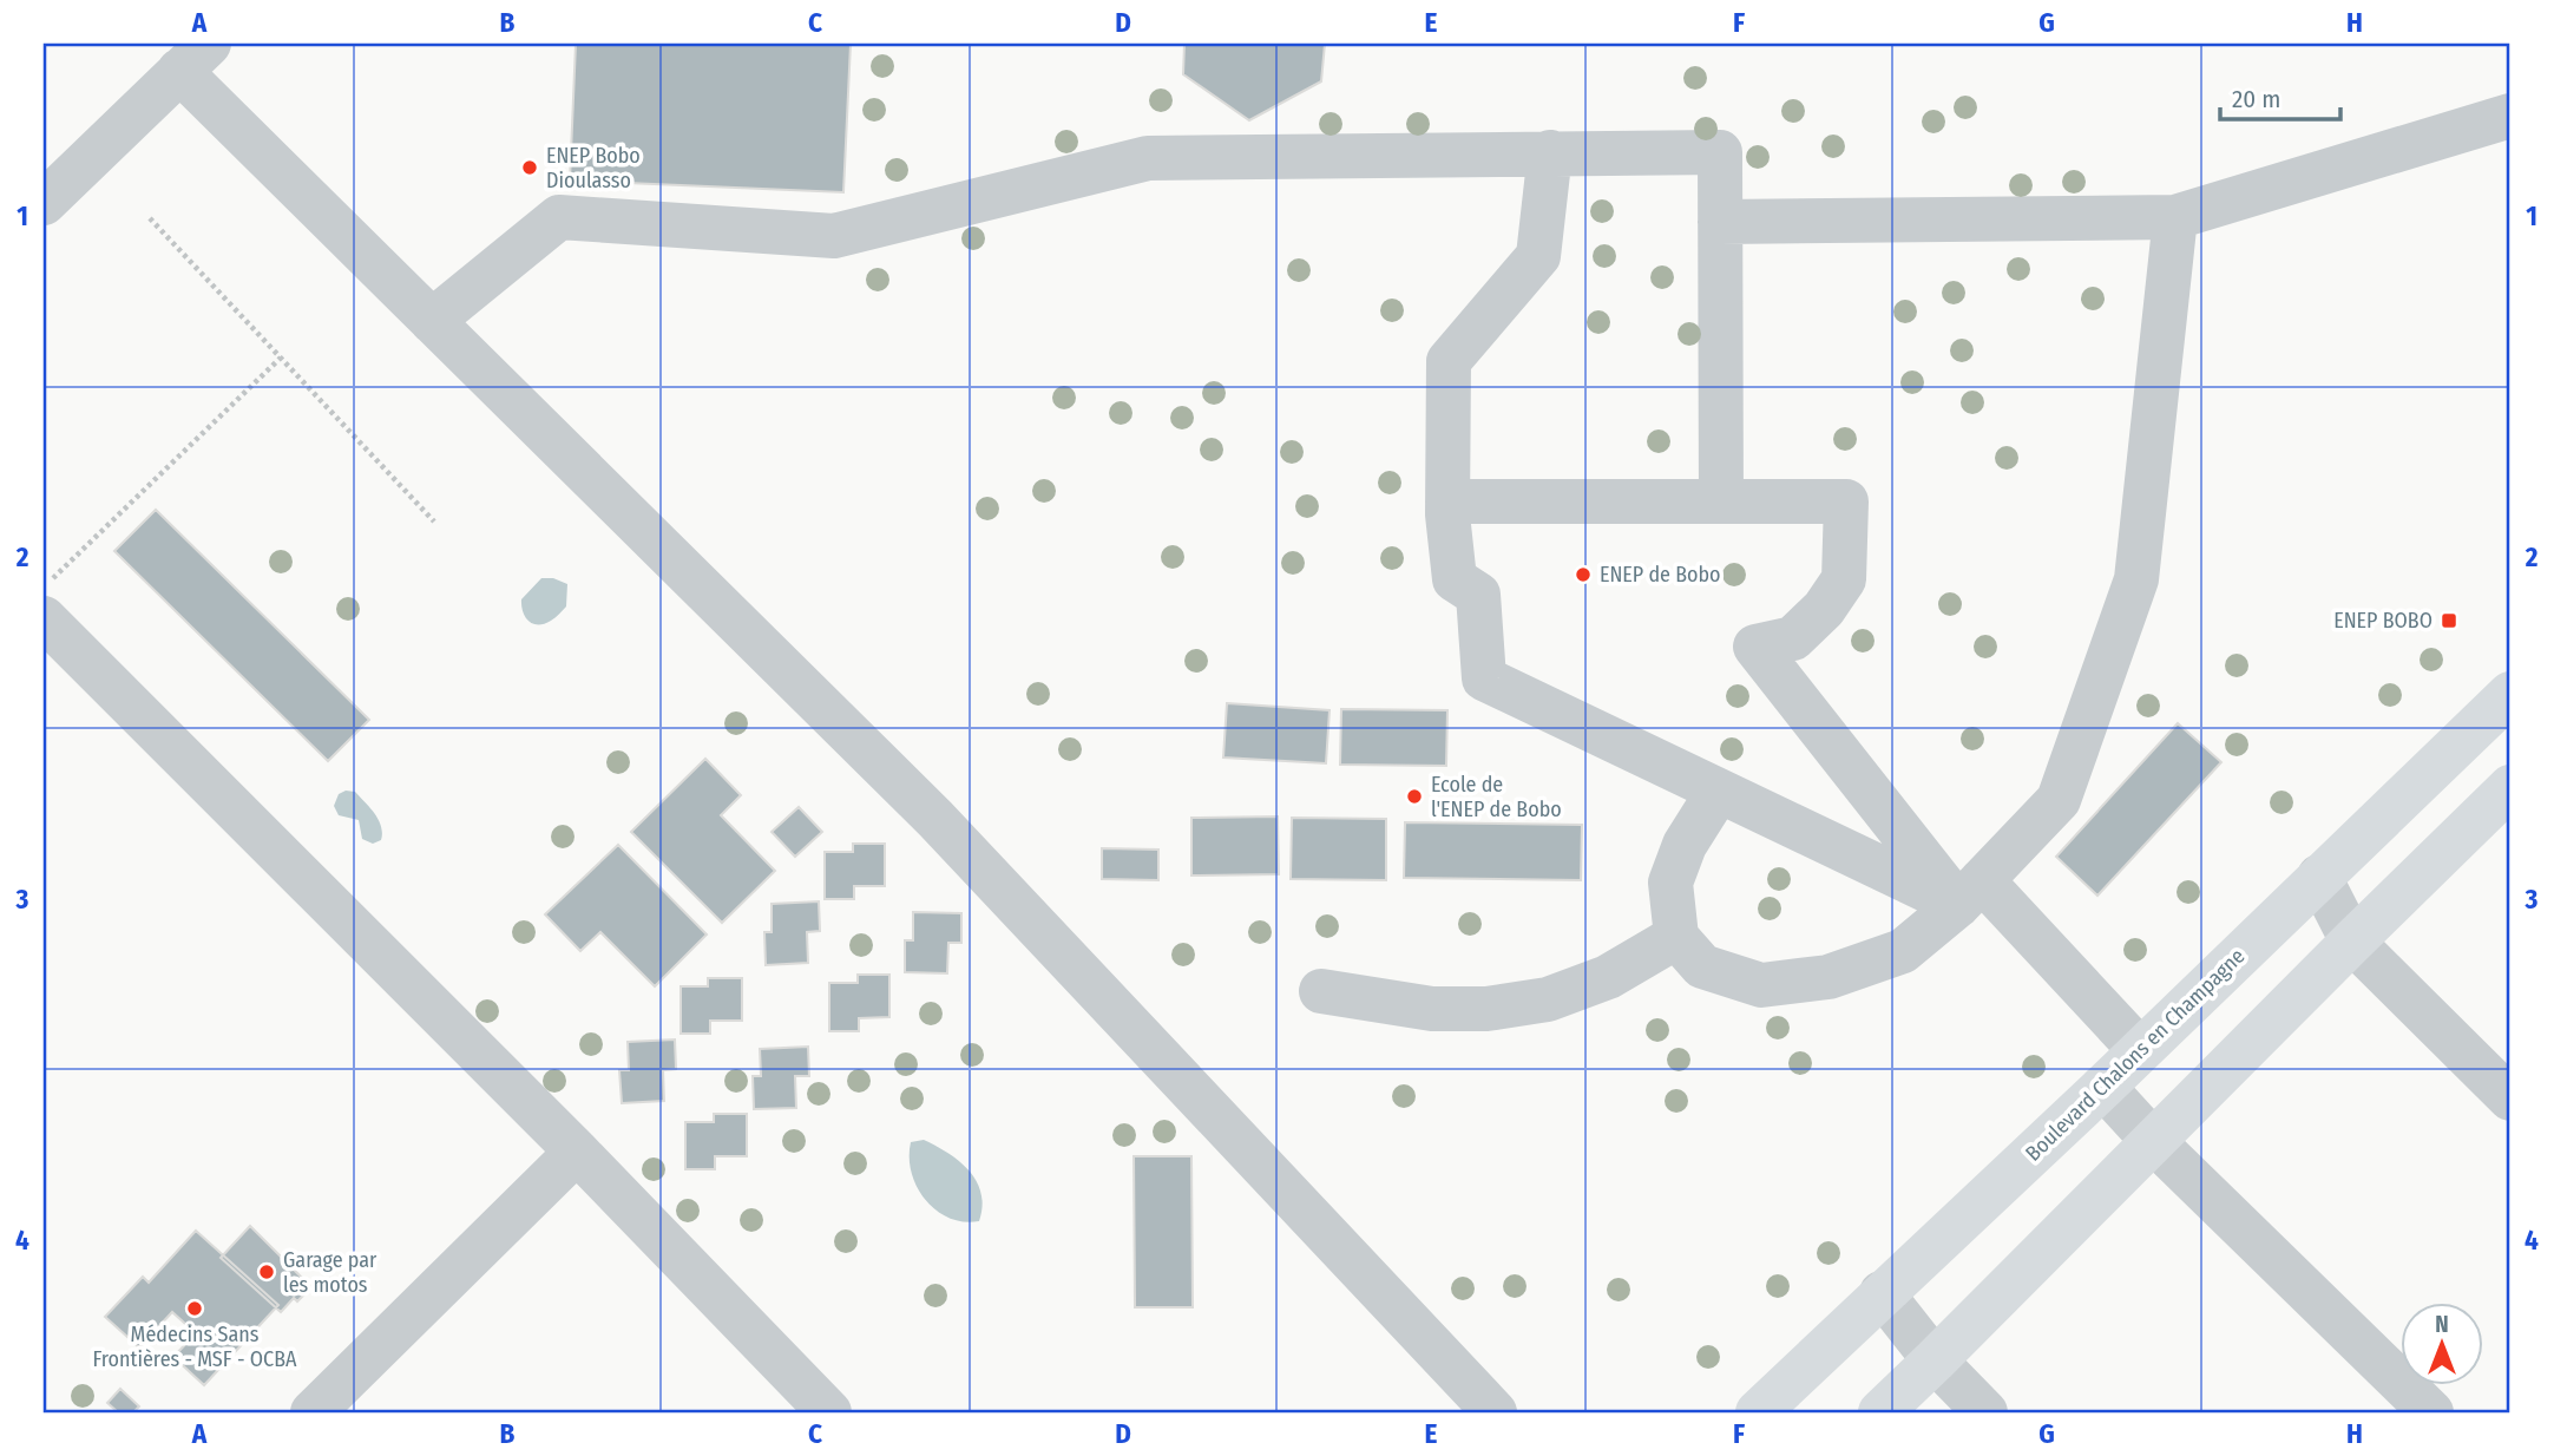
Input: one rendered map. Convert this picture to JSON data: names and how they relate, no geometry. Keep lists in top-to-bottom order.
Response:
{
  "streets": {
    "main road": ["Boulevard Chalons en Champagne"]
  },
  "places": {
    "other": [
      "ENEP Bobo Dioulasso",
      "ENEP de Bobo",
      "Ecole de l'ENEP de Bobo",
      "Garage par les motos",
      "Médecins Sans Frontières - MSF - OCBA"
    ],
    "transit": ["ENEP BOBO"]
  },
  "scale_bar": "20 m",
  "north": "top",
  "grid": {
    "columns": [
      "A",
      "B",
      "C",
      "D",
      "E",
      "F",
      "G",
      "H"
    ],
    "rows": [
      "1",
      "2",
      "3",
      "4"
    ]
  }
}
